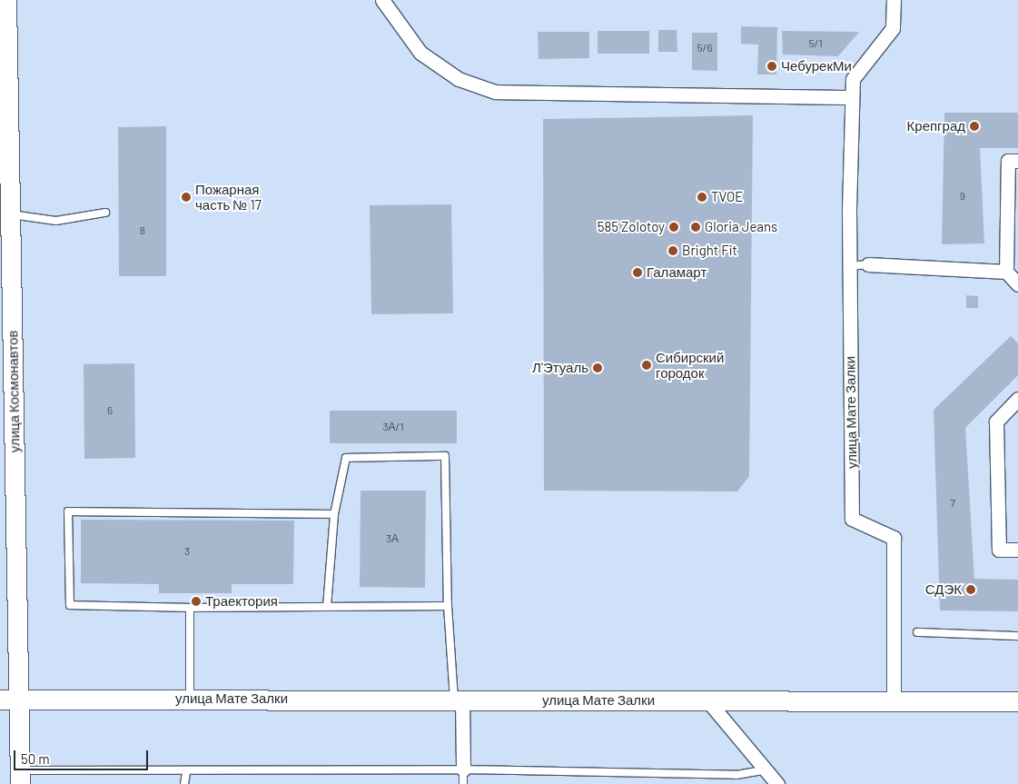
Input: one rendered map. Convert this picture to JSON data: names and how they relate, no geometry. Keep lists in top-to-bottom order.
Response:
{
  "streets": {
    "street": ["улица Космонавтов", "улица Мате Залки"]
  },
  "crossings": [
    ["улица Космонавтов", "улица Мате Залки"]
  ],
  "places": [
    "ЧебурекМи",
    "Крепград",
    "Пожарная часть № 17",
    "TVOE",
    "585 Zolotoy",
    "Gloria Jeans",
    "Bright Fit",
    "Галамарт",
    "Сибирский городок",
    "Л'Этуаль",
    "СДЭК",
    "Траектория"
  ],
  "house_numbers": [
    "5/1",
    "5/6",
    "9",
    "8",
    "6",
    "3А/1",
    "7",
    "3А",
    "3"
  ],
  "scale_bar": "50 m"
}
